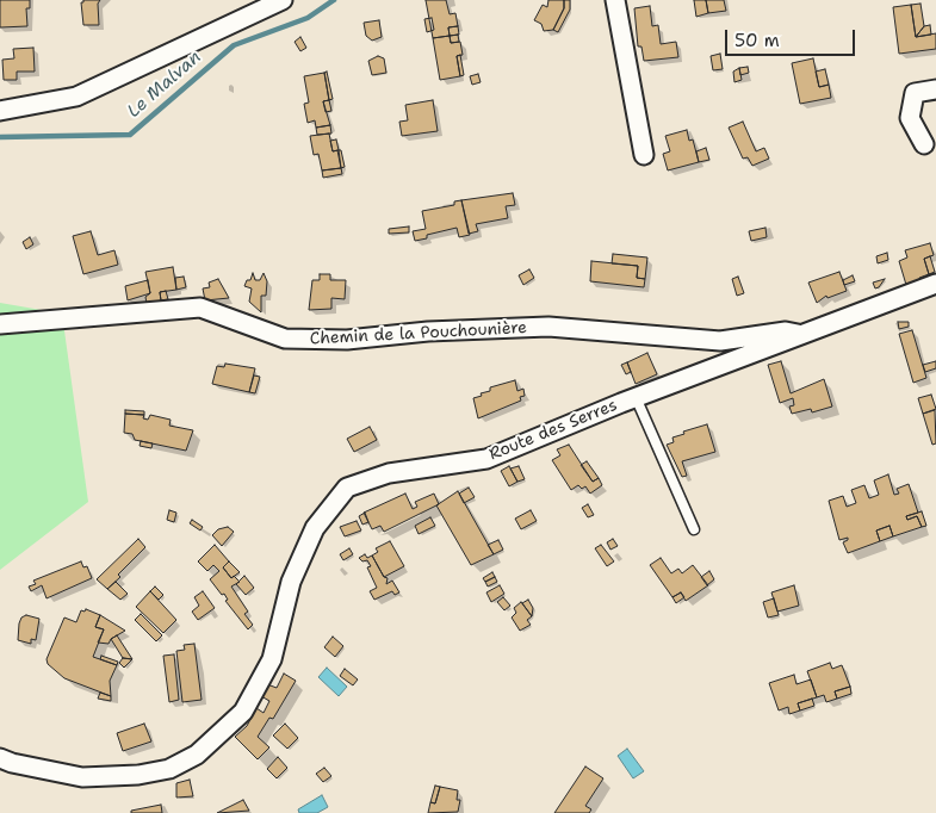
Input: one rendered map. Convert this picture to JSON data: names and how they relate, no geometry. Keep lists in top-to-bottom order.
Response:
{
  "streets": {
    "street": ["Chemin de la Pouchounière", "Route des Serres"]
  },
  "crossings": [
    ["Chemin de la Pouchounière", "Route des Serres"]
  ],
  "water": ["Le Malvan"],
  "scale_bar": "50 m"
}
